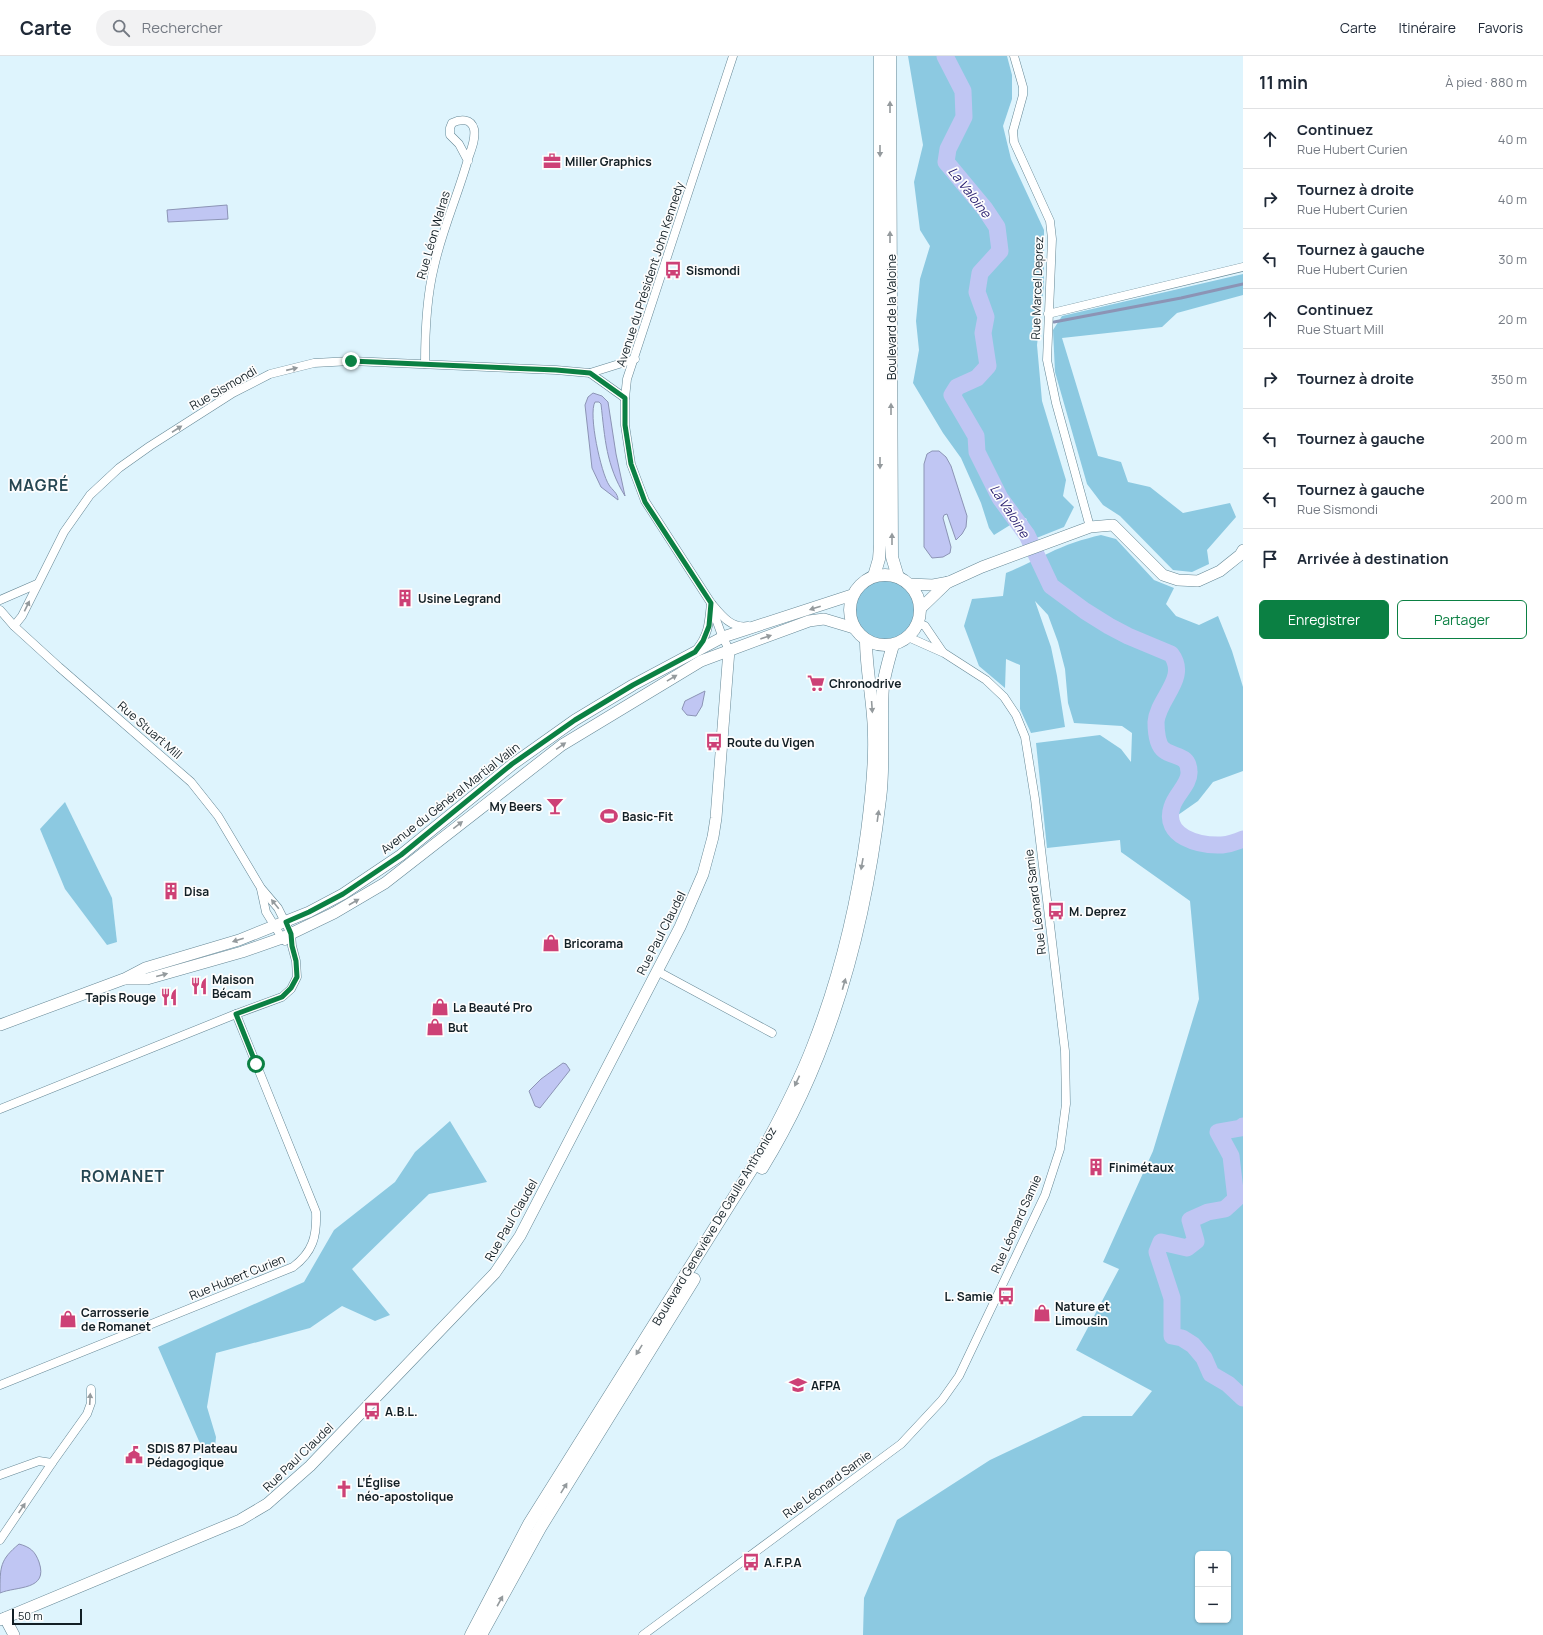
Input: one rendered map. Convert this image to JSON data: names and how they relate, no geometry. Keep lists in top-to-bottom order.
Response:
{
  "streets": {
    "main road": [
      "Boulevard de la Valoine",
      "Avenue du Général Martial Valin",
      "Rue Paul Claudel",
      "Boulevard Geneviève De Gaulle Anthonioz"
    ],
    "street": [
      "Rue Léon Walras",
      "Avenue du Président John Kennedy",
      "Rue Marcel Deprez",
      "Rue Sismondi",
      "Rue Stuart Mill",
      "Rue Léonard Samie",
      "Rue Hubert Curien"
    ]
  },
  "crossings": [
    ["Rue Léon Walras", "Rue Sismondi"],
    ["Avenue du Président John Kennedy", "Rue Sismondi"],
    ["Avenue du Président John Kennedy", "Avenue du Général Martial Valin"],
    ["Avenue du Président John Kennedy", "Rue Paul Claudel"],
    ["Boulevard de la Valoine", "Avenue du Général Martial Valin"],
    ["Boulevard de la Valoine", "Boulevard Geneviève De Gaulle Anthonioz"],
    ["Rue Sismondi", "Rue Stuart Mill"],
    ["Rue Stuart Mill", "Avenue du Général Martial Valin"],
    ["Rue Stuart Mill", "Rue Hubert Curien"],
    ["Avenue du Général Martial Valin", "Rue Paul Claudel"],
    ["Avenue du Général Martial Valin", "Boulevard Geneviève De Gaulle Anthonioz"]
  ],
  "one_way": ["Rue Sismondi"],
  "districts": ["MAGRÉ", "ROMANET"],
  "water": ["La Valoine"],
  "places": {
    "office": ["Miller Graphics"],
    "bus stop": [
      "Sismondi",
      "Route du Vigen",
      "M. Deprez",
      "L. Samie",
      "A.B.L.",
      "A.F.P.A"
    ],
    "building": ["Usine Legrand", "Disa", "Finimétaux"],
    "supermarket": ["Chronodrive"],
    "bar": ["My Beers"],
    "sports": ["Basic-Fit"],
    "shop": [
      "Bricorama",
      "La Beauté Pro",
      "But",
      "Nature et Limousin",
      "Carrosserie de Romanet"
    ],
    "restaurant": ["Maison Bécam", "Tapis Rouge"],
    "school or university": ["AFPA"],
    "public building": ["SDIS 87 Plateau Pédagogique"],
    "church": ["L’Église néo-apostolique"]
  },
  "scale_bar": "50 m",
  "page": {
    "header": "Carte",
    "search": "Rechercher",
    "nav": ["Carte", "Itinéraire", "Favoris"],
    "heading": ["11 min", "À pied · 880 m"],
    "list": [
      ["Continuez", "Rue Hubert Curien", "40 m"],
      ["Tournez à droite", "Rue Hubert Curien", "40 m"],
      ["Tournez à gauche", "Rue Hubert Curien", "30 m"],
      ["Continuez", "Rue Stuart Mill", "20 m"],
      ["Tournez à droite", "350 m"],
      ["Tournez à gauche", "200 m"],
      ["Tournez à gauche", "Rue Sismondi", "200 m"],
      "Arrivée à destination"
    ],
    "buttons": ["Enregistrer", "Partager"],
    "map_buttons": ["+", "−"],
    "scale": "50 m"
  }
}
